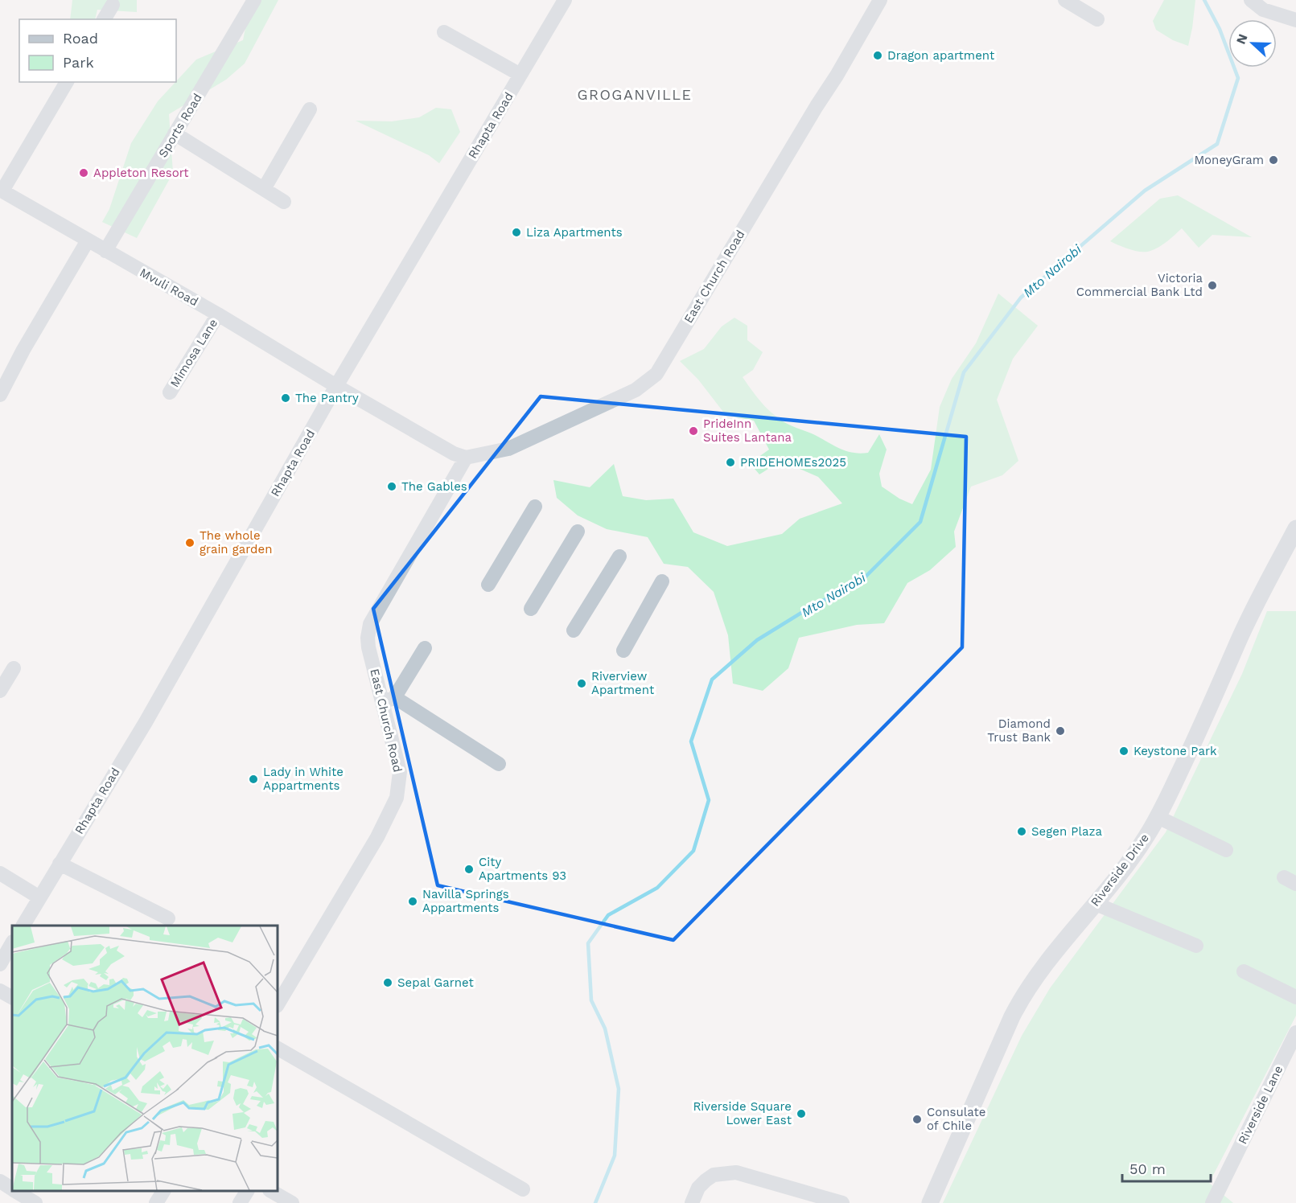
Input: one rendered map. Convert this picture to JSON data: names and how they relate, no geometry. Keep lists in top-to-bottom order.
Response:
{
  "streets": {
    "street": [
      "Sports Road",
      "Rhapta Road",
      "East Church Road",
      "Mvuli Road",
      "Mimosa Lane",
      "Riverside Drive",
      "Riverside Lane"
    ]
  },
  "crossings": [
    ["Sports Road", "Mvuli Road"],
    ["Rhapta Road", "Mvuli Road"],
    ["Mvuli Road", "Mimosa Lane"]
  ],
  "districts": ["GROGANVILLE"],
  "water": ["Mto Nairobi"],
  "places": [
    "Dragon apartment",
    "MoneyGram",
    "Appleton Resort",
    "Liza Apartments",
    "Victoria Commercial Bank Ltd",
    "The Pantry",
    "PrideInn Suites Lantana",
    "PRIDEHOMEs2025",
    "The Gables",
    "The whole grain garden",
    "Riverview Apartment",
    "Diamond Trust Bank",
    "Keystone Park",
    "Lady in White Appartments",
    "Segen Plaza",
    "City Apartments 93",
    "Navilla Springs Appartments",
    "Sepal Garnet",
    "Riverside Square Lower East",
    "Consulate of Chile"
  ],
  "legend": ["Road", "Park"],
  "scale_bar": "50 m",
  "north": "left"
}
